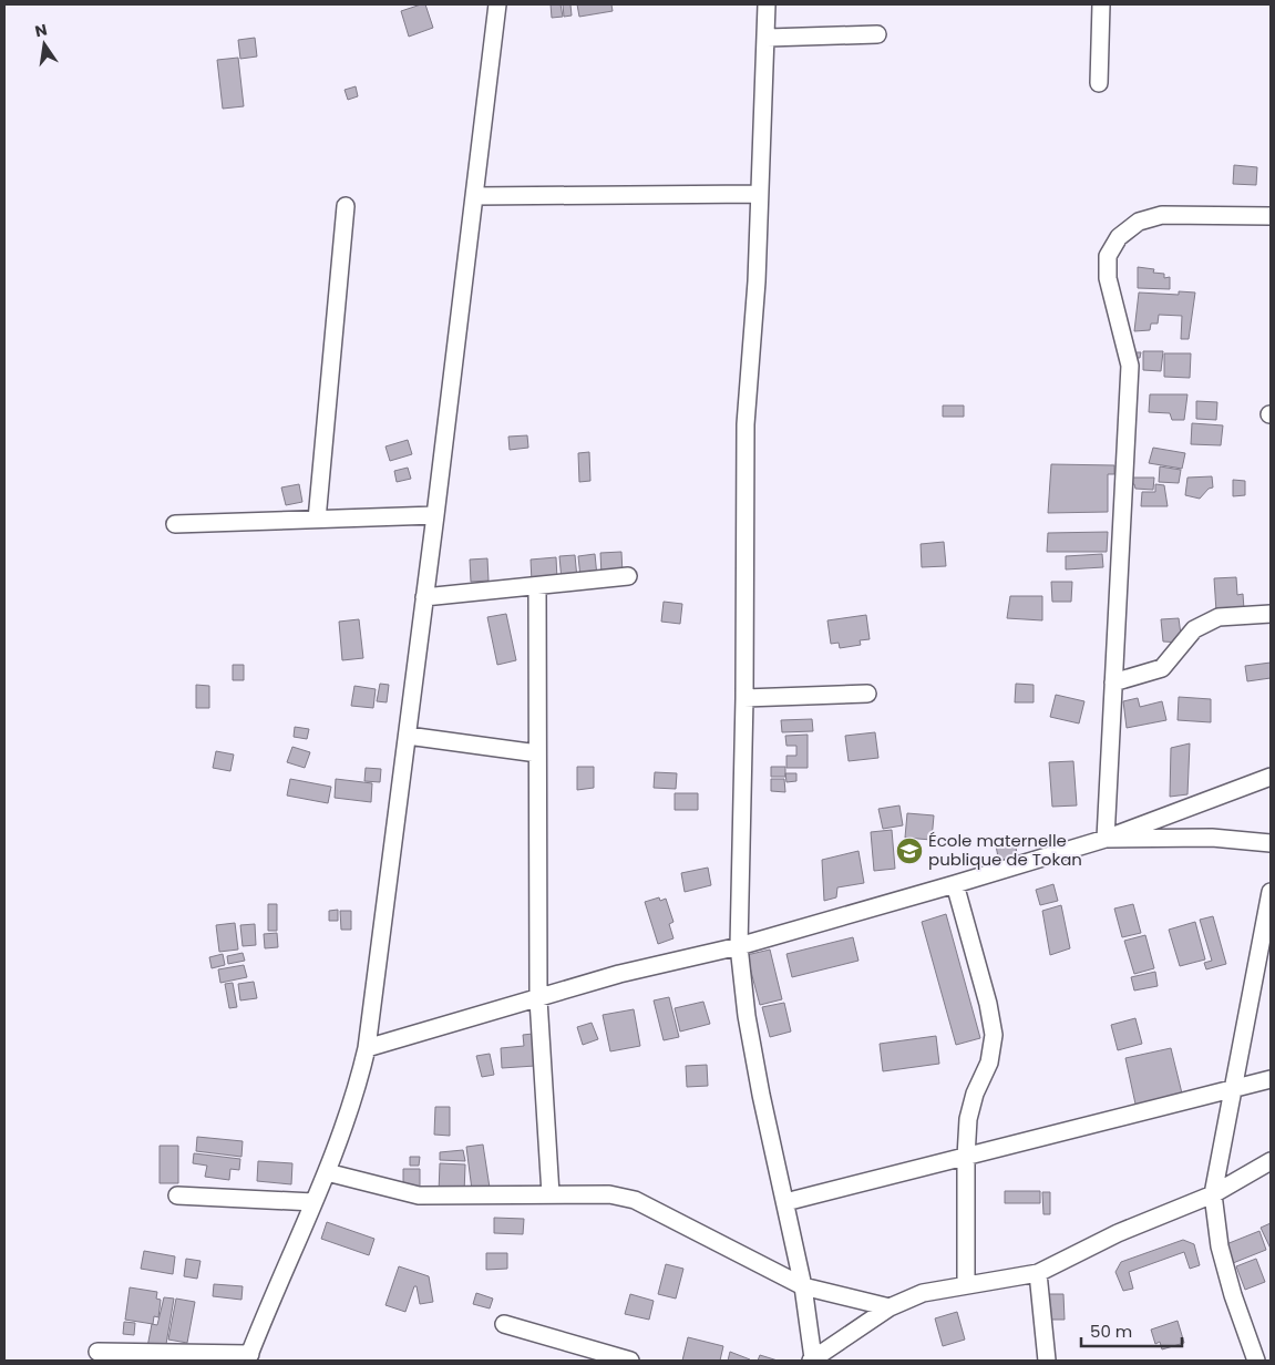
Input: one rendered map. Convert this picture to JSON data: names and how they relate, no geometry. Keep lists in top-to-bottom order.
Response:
{
  "places": {
    "school or university": ["École maternelle publique de Tokan"]
  },
  "scale_bar": "50 m",
  "north": "top"
}
